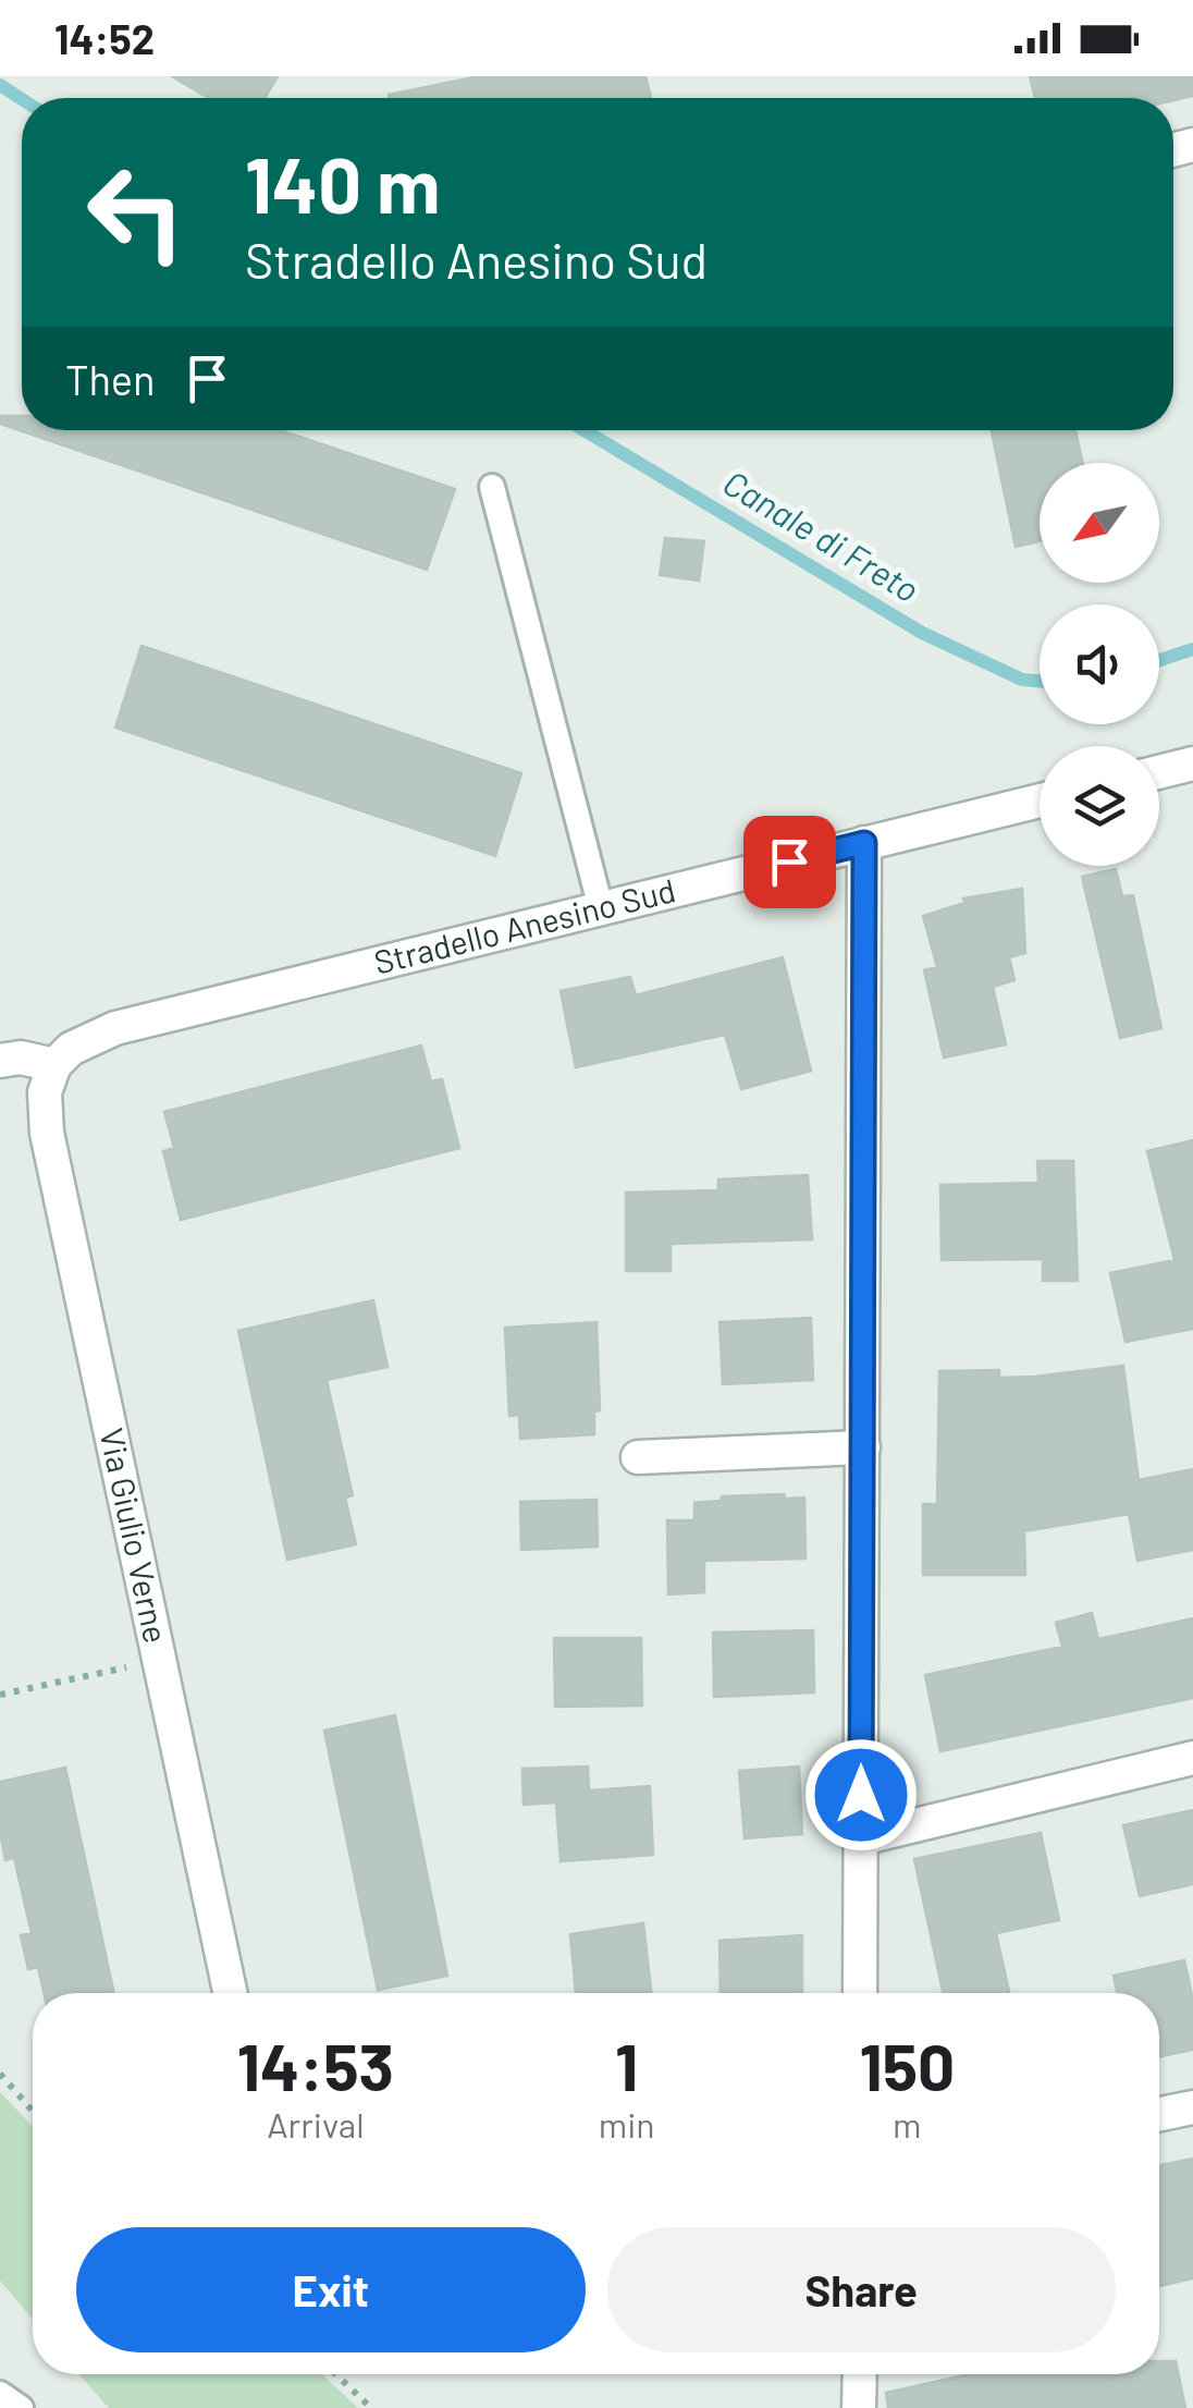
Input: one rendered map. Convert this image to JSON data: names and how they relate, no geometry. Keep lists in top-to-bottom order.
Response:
{
  "streets": {
    "street": ["Stradello Anesino Sud", "Via Giulio Verne"]
  },
  "crossings": [
    ["Stradello Anesino Sud", "Via Giulio Verne"]
  ],
  "water": ["Canale di Freto"],
  "north": "bottom left",
  "page": {
    "status": "14:52",
    "turn": ["140 m", "Stradello Anesino Sud"],
    "then": "Then",
    "eta": [
      "14:53",
      "Arrival",
      "1",
      "min",
      "150",
      "m"
    ],
    "buttons": ["Exit", "Share"]
  }
}
